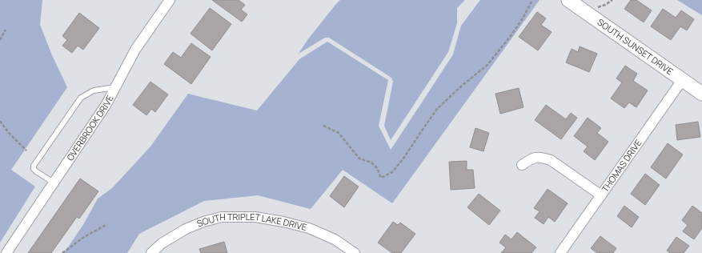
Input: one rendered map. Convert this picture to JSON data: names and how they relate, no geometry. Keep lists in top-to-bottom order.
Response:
{
  "streets": {
    "street": [
      "SOUTH SUNSET DRIVE",
      "OVERBROOK DRIVE",
      "THOMAS DRIVE",
      "SOUTH TRIPLET LAKE DRIVE"
    ]
  },
  "crossings": [
    ["SOUTH SUNSET DRIVE", "THOMAS DRIVE"]
  ]
}
